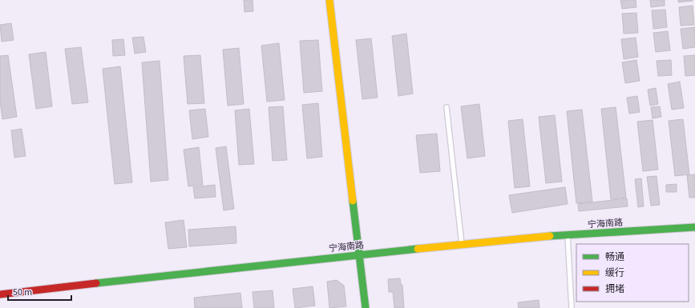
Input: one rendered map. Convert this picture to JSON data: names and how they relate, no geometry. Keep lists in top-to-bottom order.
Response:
{
  "streets": {
    "street": ["宁海南路"]
  },
  "legend": ["畅通", "缓行", "拥堵"],
  "scale_bar": "50 m"
}
